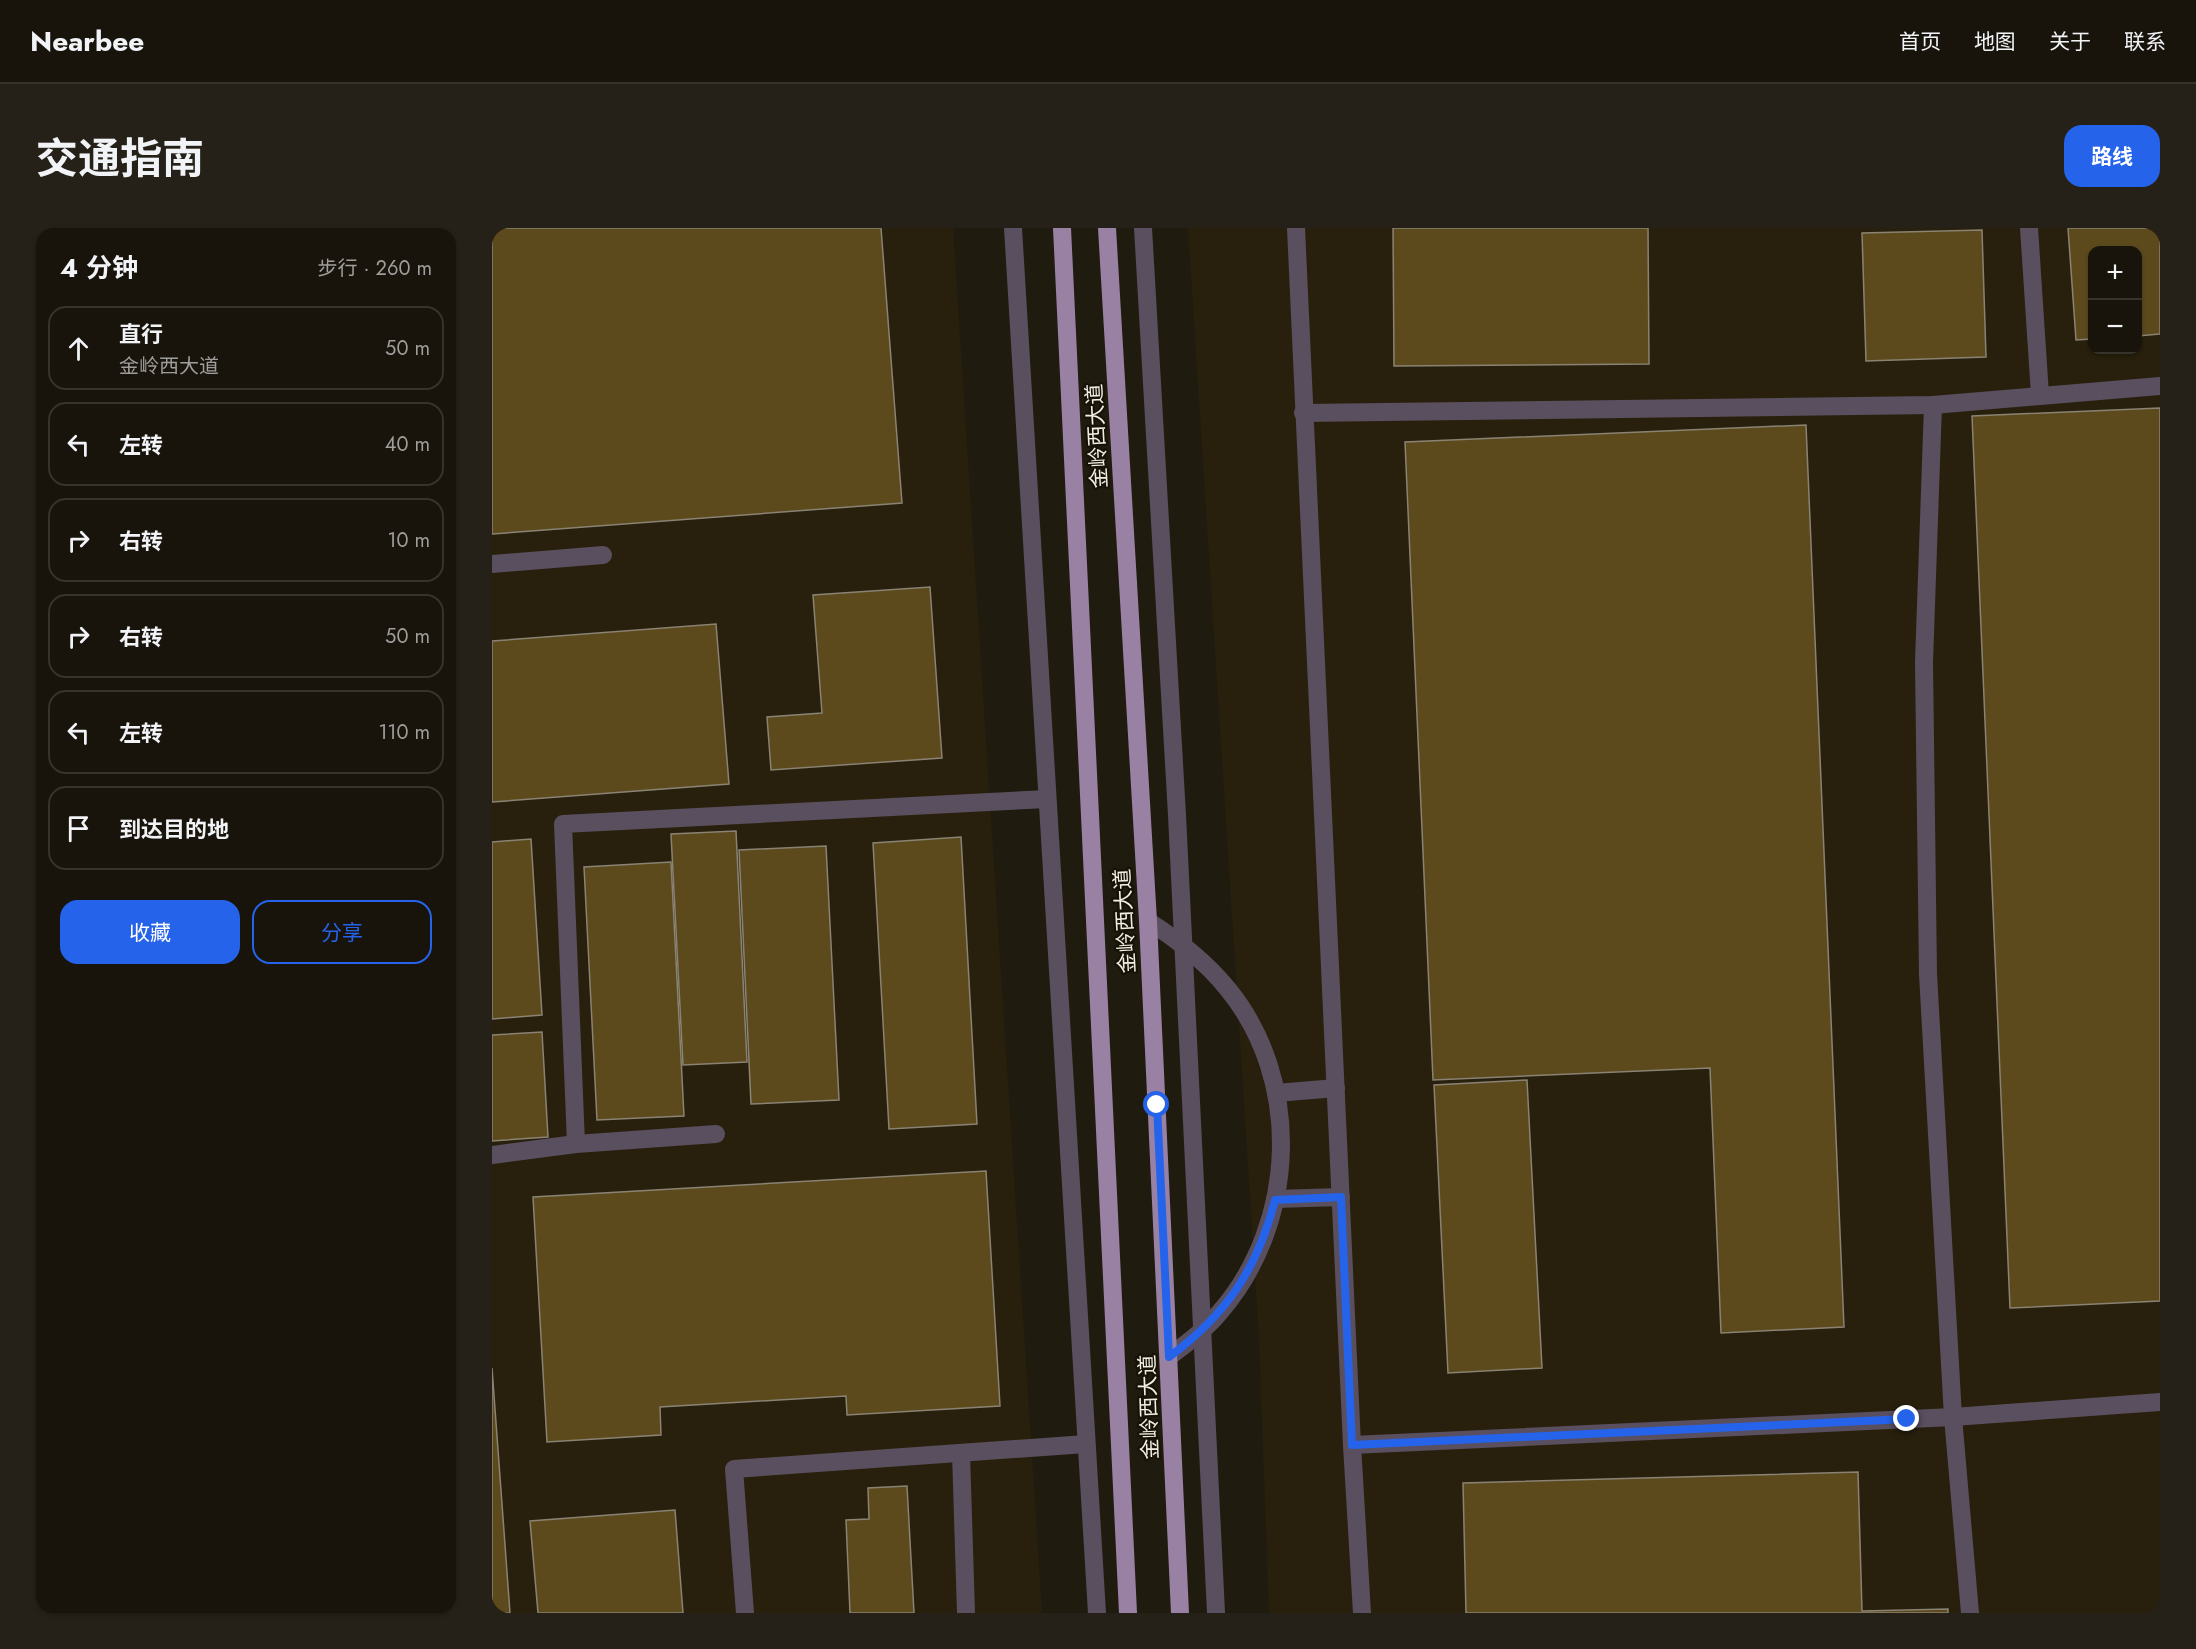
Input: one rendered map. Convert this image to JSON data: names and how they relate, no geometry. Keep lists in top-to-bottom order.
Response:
{
  "streets": {
    "main road": ["金岭西大道"]
  },
  "page": {
    "header": "Nearbee",
    "nav": [
      "首页",
      "地图",
      "关于",
      "联系"
    ],
    "title": "交通指南",
    "buttons": [
      "路线",
      ["收藏", "分享"]
    ],
    "heading": ["4 分钟", "步行 · 260 m"],
    "map_buttons": ["+", "−"],
    "list": [
      ["直行", "金岭西大道", "50 m"],
      ["左转", "40 m"],
      ["右转", "10 m"],
      ["右转", "50 m"],
      ["左转", "110 m"],
      "到达目的地"
    ]
  }
}
